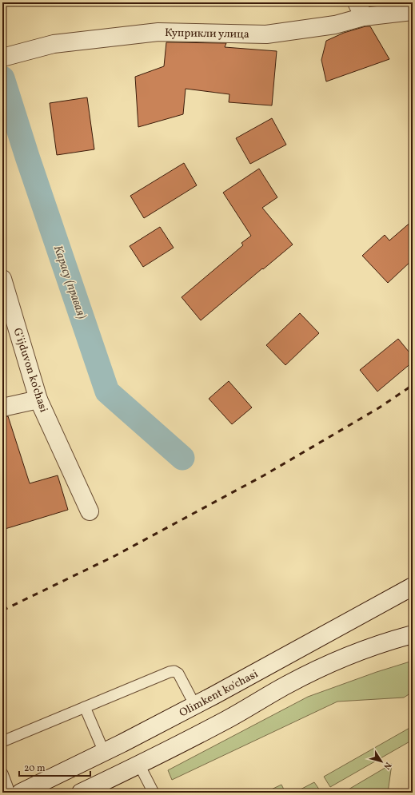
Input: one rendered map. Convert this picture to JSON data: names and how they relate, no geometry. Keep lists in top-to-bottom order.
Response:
{
  "streets": {
    "main road": ["Куприкли улица", "G'ijduvon ko'chasi", "Olimkent ko'chasi"]
  },
  "water": ["Карасу (правая)"],
  "scale_bar": "20 m",
  "north": "bottom right"
}
